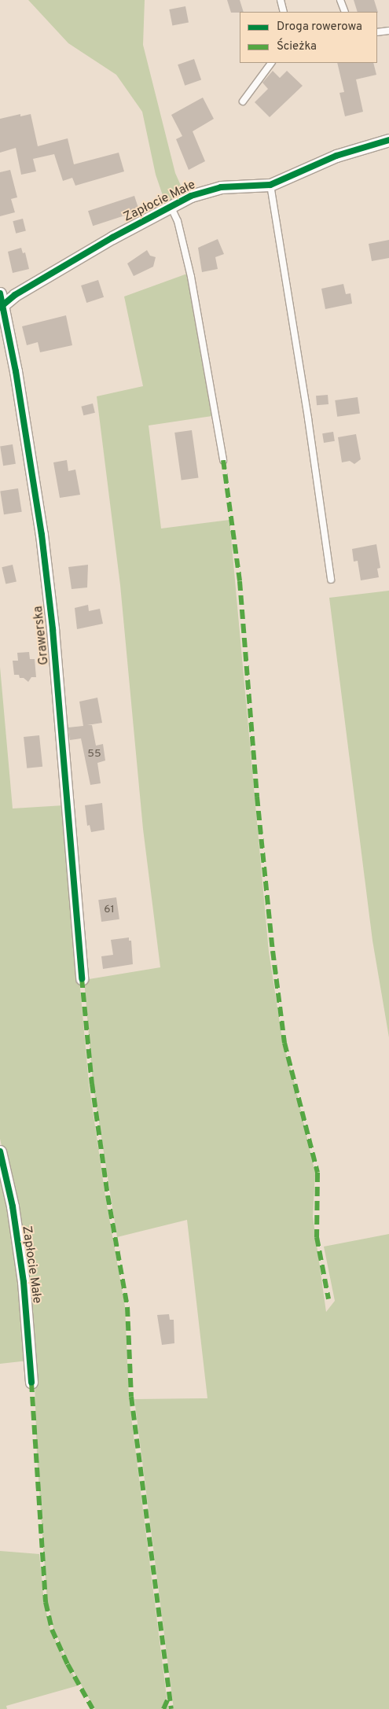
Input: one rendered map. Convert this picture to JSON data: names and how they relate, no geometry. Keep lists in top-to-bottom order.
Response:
{
  "streets": {
    "street": ["Zapłocie Małe", "Grawerska"]
  },
  "crossings": [
    ["Zapłocie Małe", "Grawerska"]
  ],
  "house_numbers": ["55", "61"],
  "legend": ["Droga rowerowa", "Ścieżka"]
}
